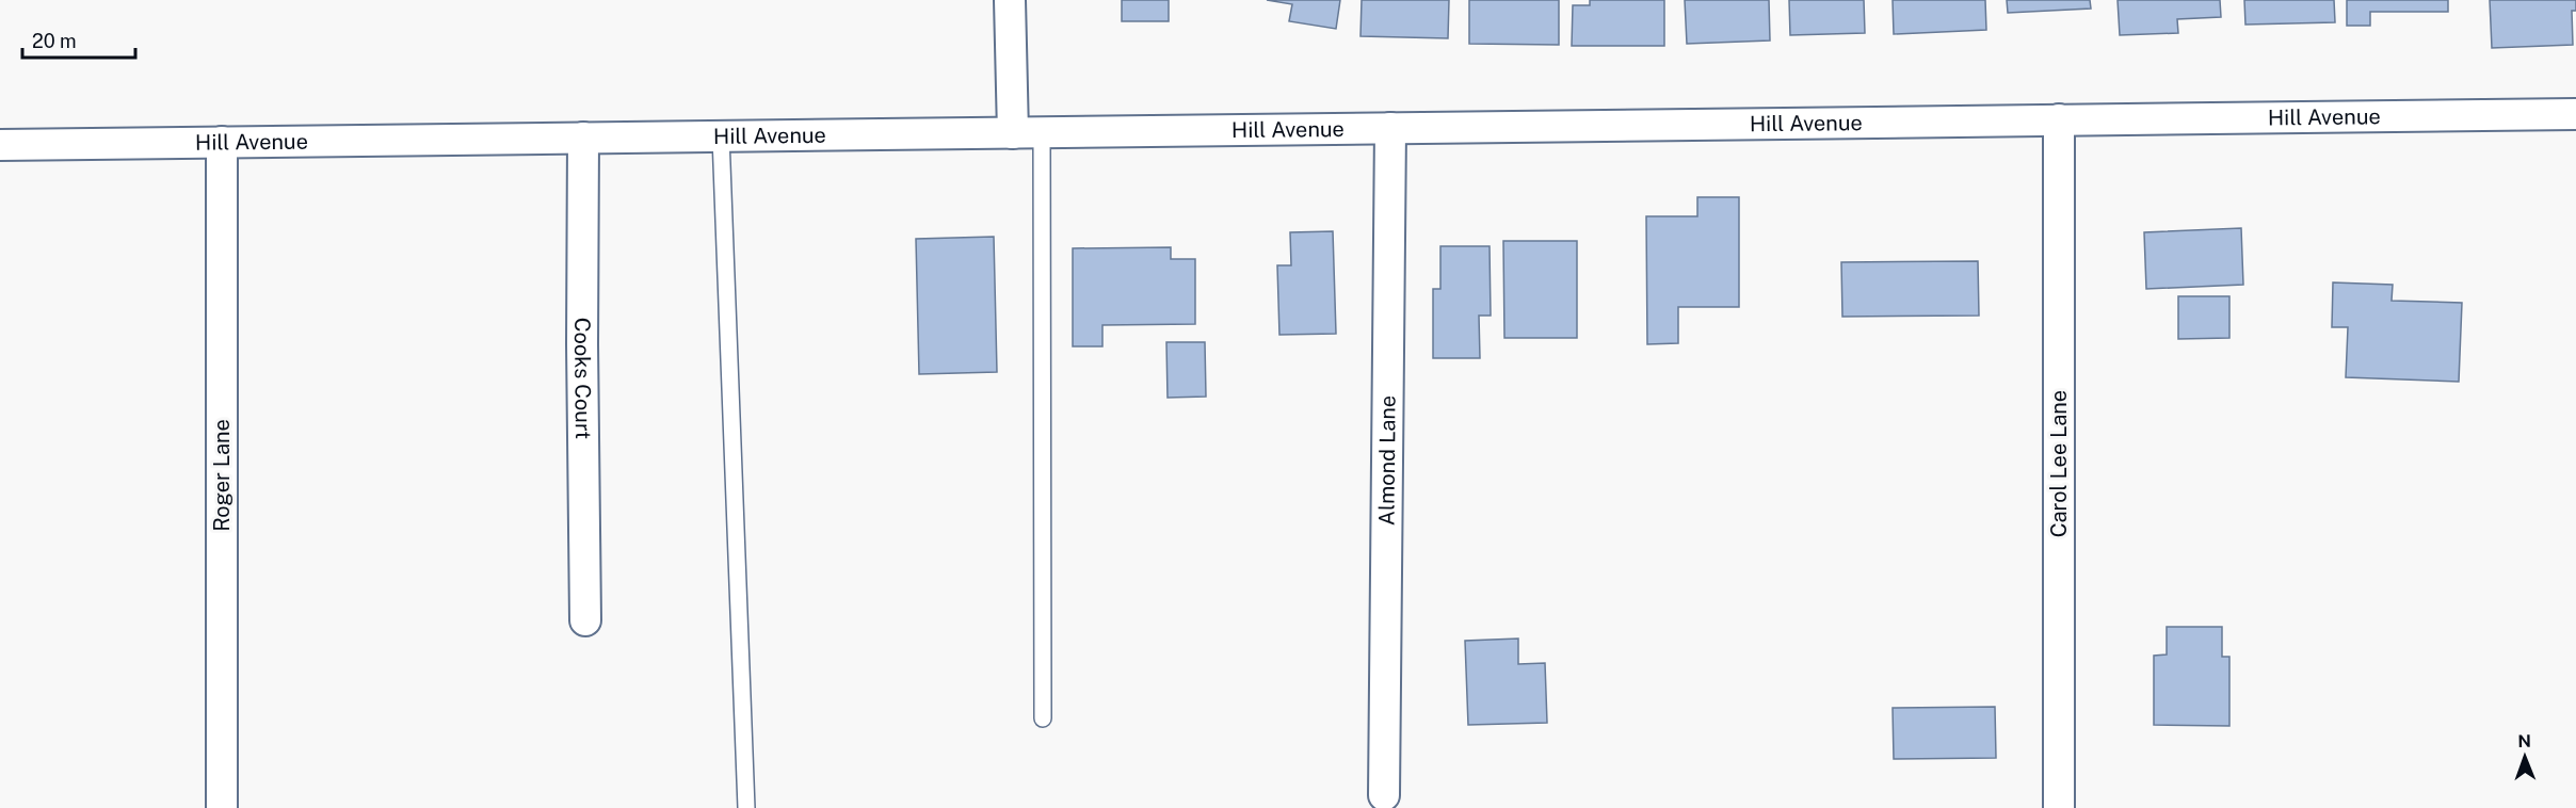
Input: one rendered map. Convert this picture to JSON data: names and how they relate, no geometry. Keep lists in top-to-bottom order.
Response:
{
  "streets": {
    "street": [
      "Hill Avenue",
      "Cooks Court",
      "Almond Lane",
      "Carol Lee Lane",
      "Roger Lane"
    ]
  },
  "crossings": [
    ["Hill Avenue", "Cooks Court"],
    ["Hill Avenue", "Almond Lane"],
    ["Hill Avenue", "Carol Lee Lane"],
    ["Hill Avenue", "Roger Lane"]
  ],
  "scale_bar": "20 m",
  "north": "top"
}
